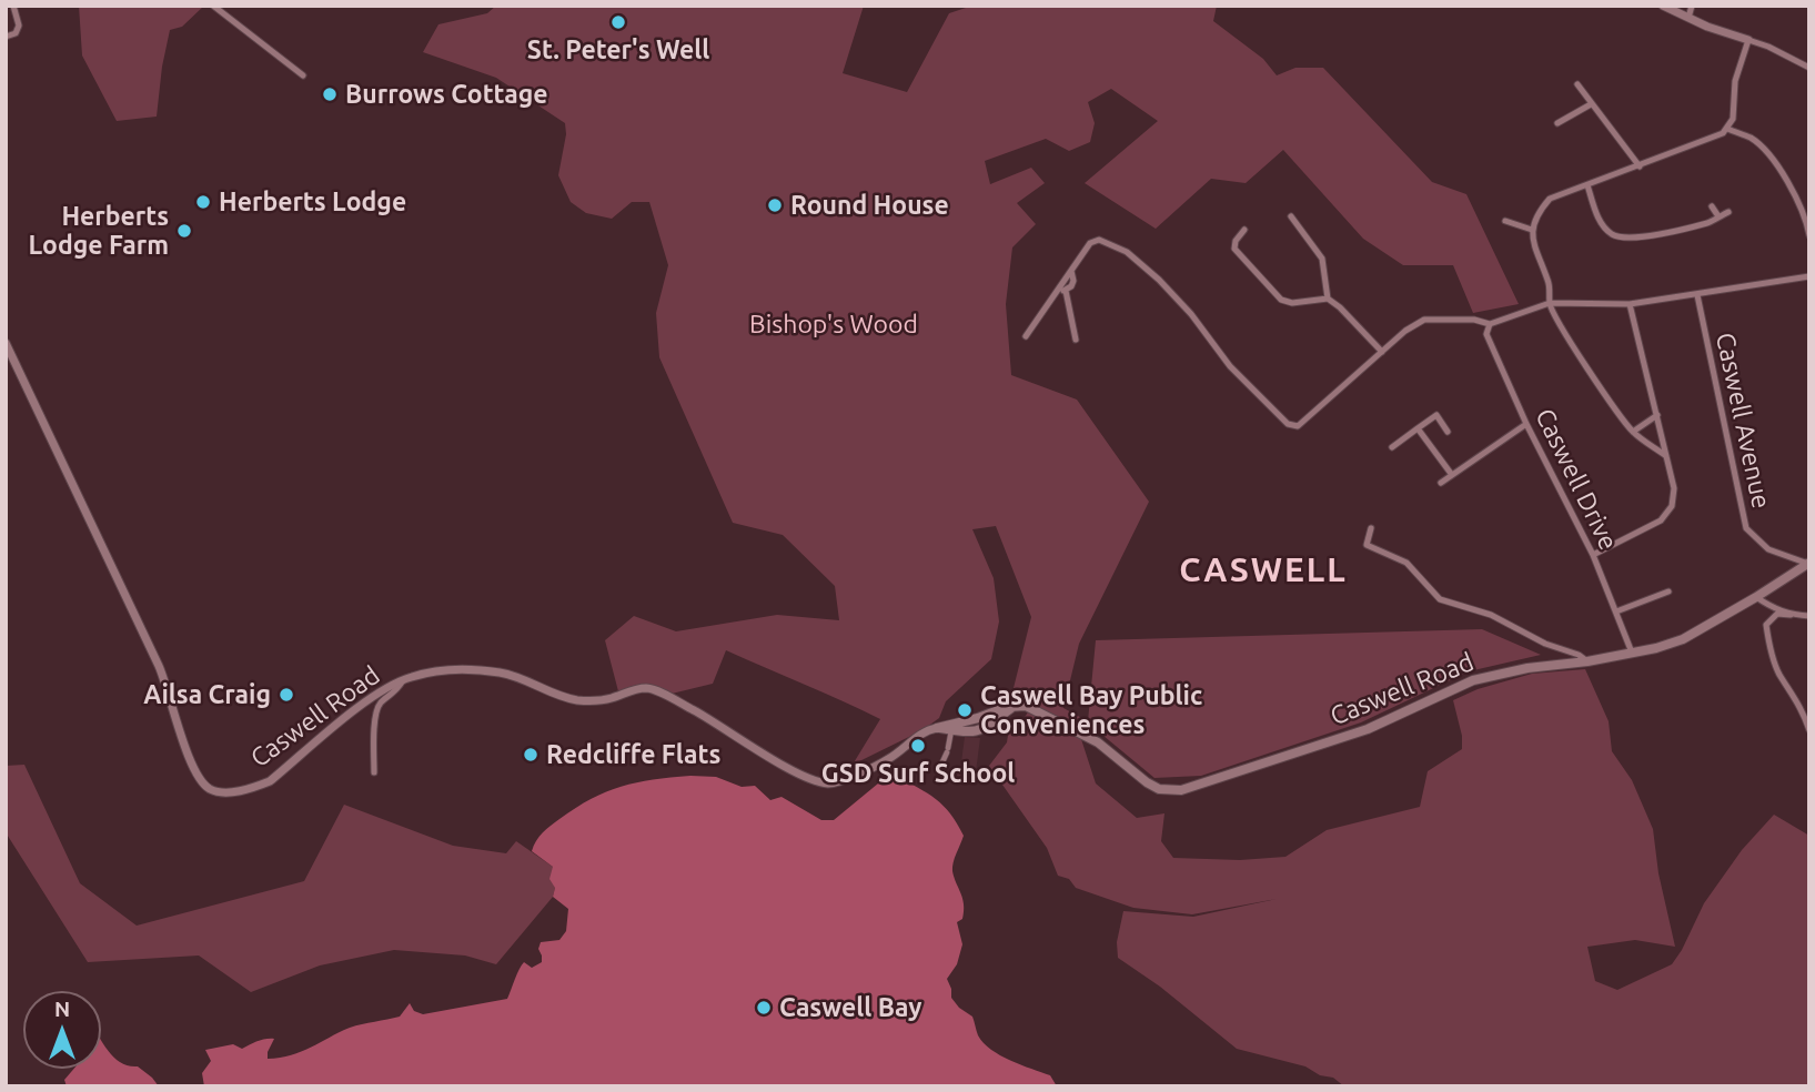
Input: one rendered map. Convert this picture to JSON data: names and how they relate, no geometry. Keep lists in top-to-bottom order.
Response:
{
  "streets": {
    "main road": ["Caswell Road"],
    "street": ["Caswell Avenue", "Caswell Drive"]
  },
  "crossings": [
    ["Caswell Avenue", "Caswell Road"],
    ["Caswell Drive", "Caswell Road"]
  ],
  "districts": ["CASWELL"],
  "parks": ["Bishop's Wood"],
  "places": [
    "St. Peter's Well",
    "Burrows Cottage",
    "Herberts Lodge",
    "Round House",
    "Herberts Lodge Farm",
    "Ailsa Craig",
    "Caswell Bay Public Conveniences",
    "GSD Surf School",
    "Redcliffe Flats",
    "Caswell Bay"
  ],
  "north": "top"
}
